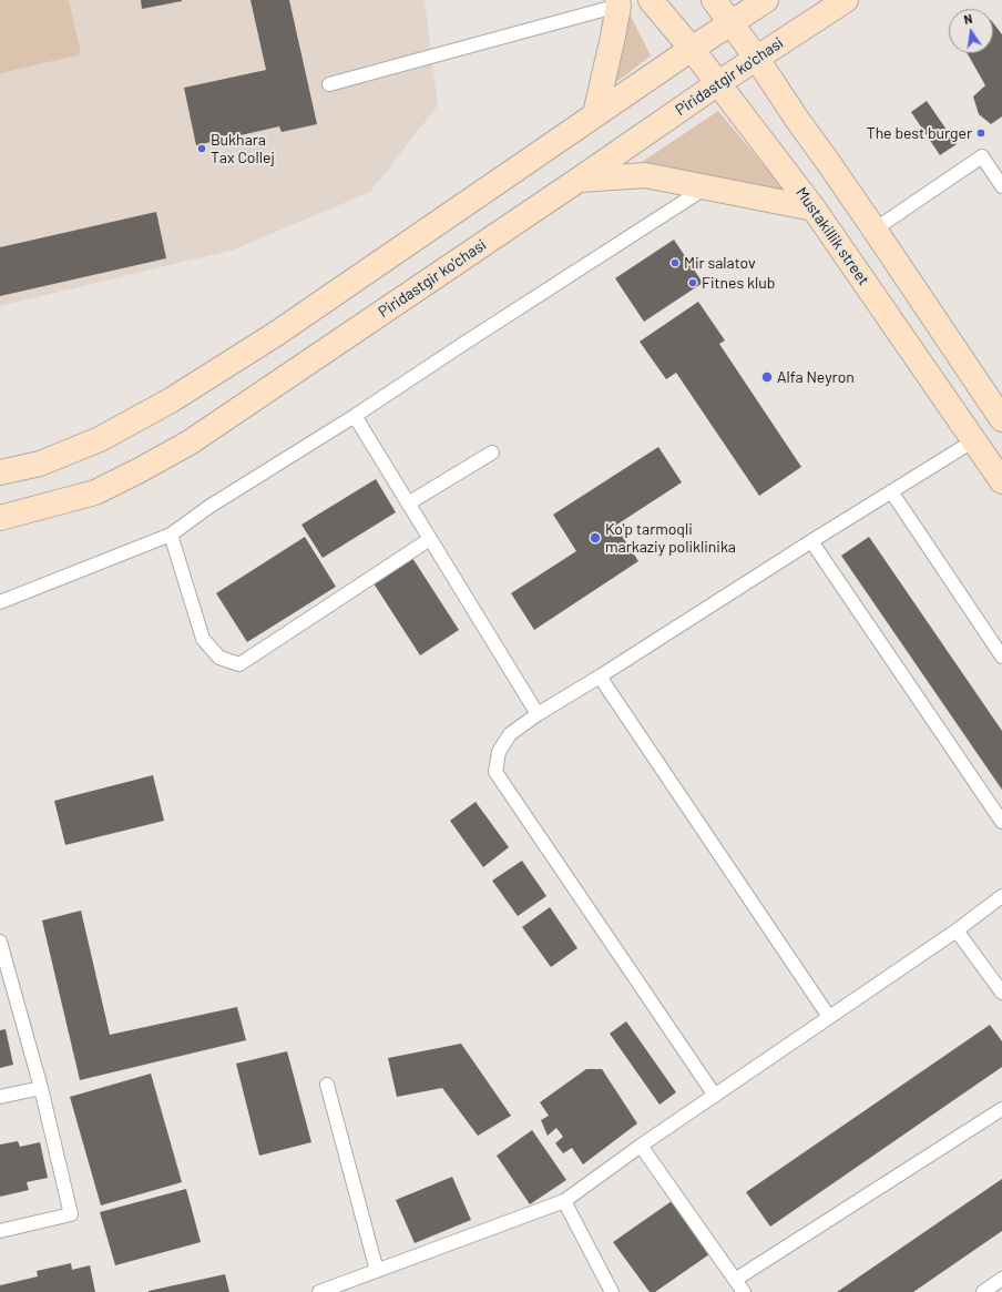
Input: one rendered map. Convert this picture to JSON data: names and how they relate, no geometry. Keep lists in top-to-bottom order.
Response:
{
  "streets": {
    "main road": ["Piridastgir ko'chasi", "Mustakillik street"]
  },
  "crossings": [
    ["Piridastgir ko'chasi", "Mustakillik street"]
  ],
  "places": [
    "The best burger",
    "Bukhara Tax Collej",
    "Mir salatov",
    "Fitnes klub",
    "Alfa Neyron",
    "Ko'p tarmoqli markaziy poliklinika"
  ],
  "north": "top"
}
